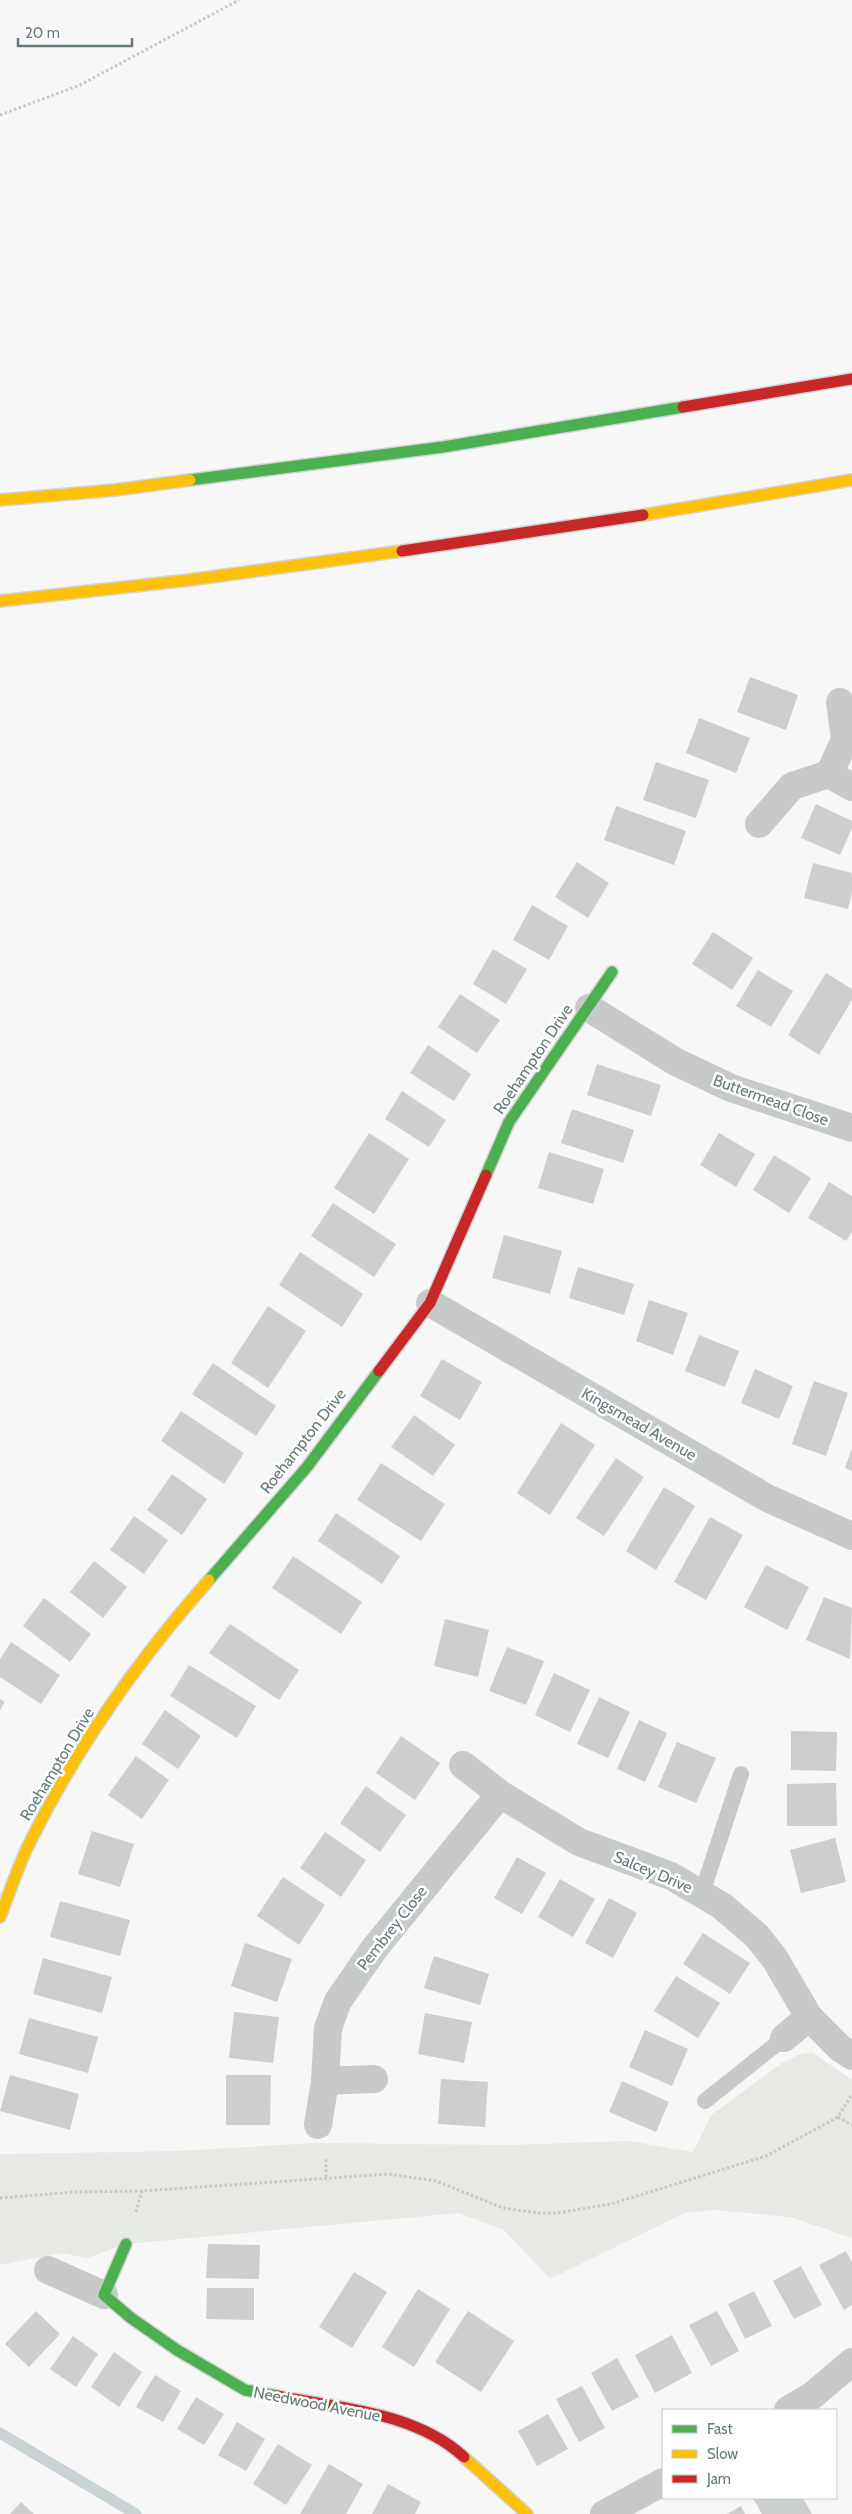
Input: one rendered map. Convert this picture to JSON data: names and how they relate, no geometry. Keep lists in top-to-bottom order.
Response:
{
  "streets": {
    "main road": ["Roehampton Drive", "Needwood Avenue"],
    "street": [
      "Buttermead Close",
      "Kingsmead Avenue",
      "Salcey Drive",
      "Pembrey Close"
    ]
  },
  "crossings": [
    ["Roehampton Drive", "Buttermead Close"],
    ["Roehampton Drive", "Kingsmead Avenue"],
    ["Salcey Drive", "Pembrey Close"]
  ],
  "legend": ["Fast", "Slow", "Jam"],
  "scale_bar": "20 m"
}
